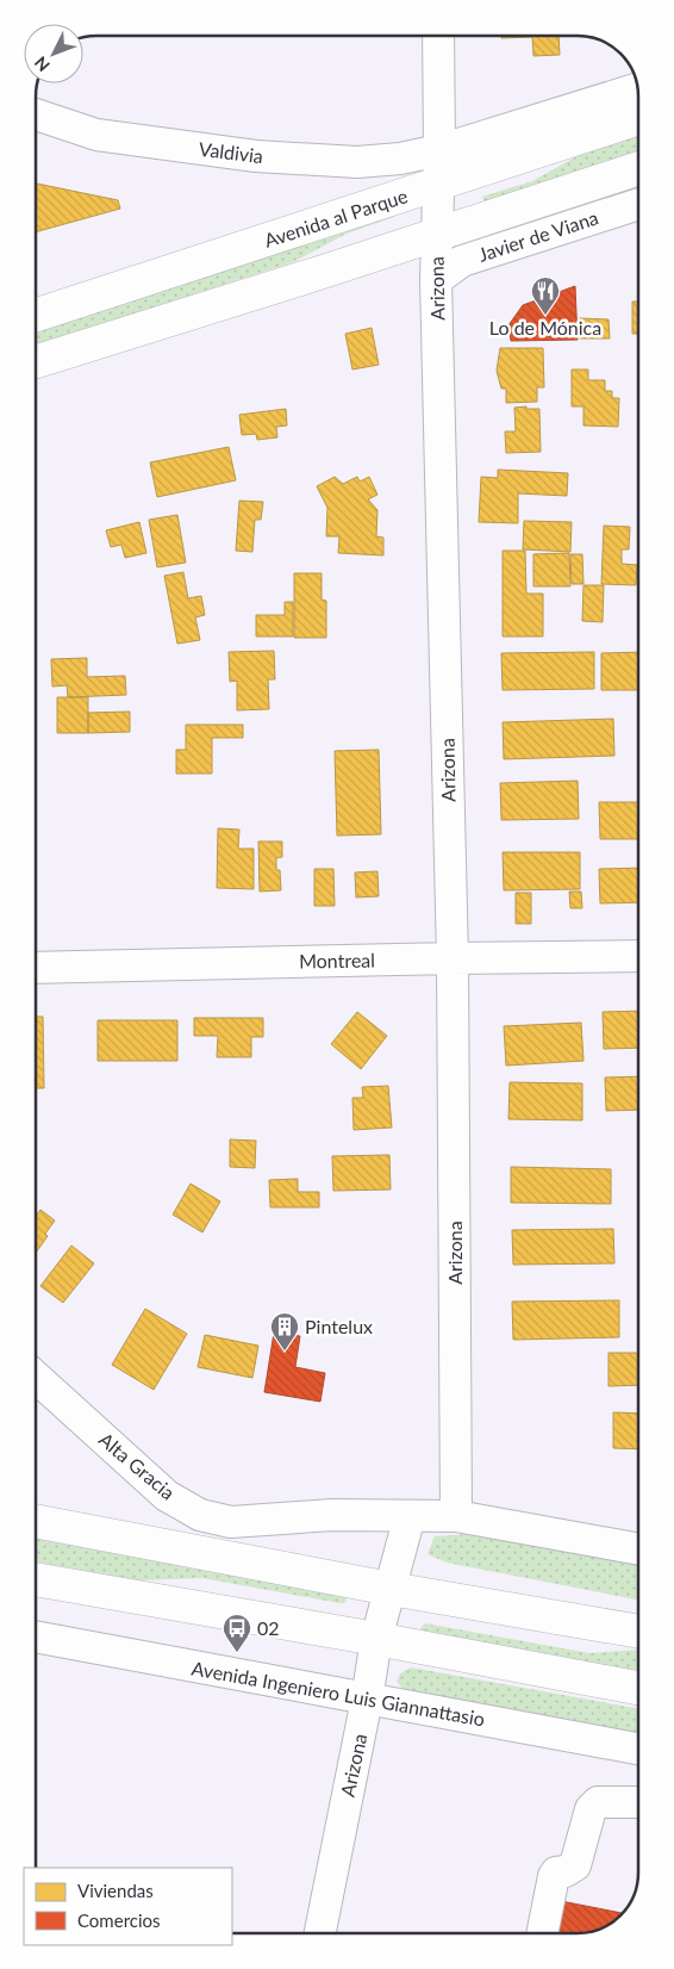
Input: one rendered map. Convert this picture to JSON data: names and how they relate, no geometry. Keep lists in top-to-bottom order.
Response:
{
  "streets": {
    "main road": ["Avenida al Parque"],
    "street": [
      "Valdivia",
      "Javier de Viana",
      "Arizona",
      "Montreal",
      "Alta Gracia",
      "Avenida Ingeniero Luis Giannattasio"
    ]
  },
  "crossings": [
    ["Valdivia", "Arizona"],
    ["Avenida al Parque", "Arizona"],
    ["Javier de Viana", "Arizona"],
    ["Arizona", "Montreal"],
    ["Arizona", "Alta Gracia"],
    ["Arizona", "Avenida Ingeniero Luis Giannattasio"]
  ],
  "places": {
    "restaurant": ["Lo de Mónica"],
    "building": ["Pintelux"],
    "bus stop": ["02"]
  },
  "legend": ["Viviendas", "Comercios"],
  "north": "bottom left"
}
